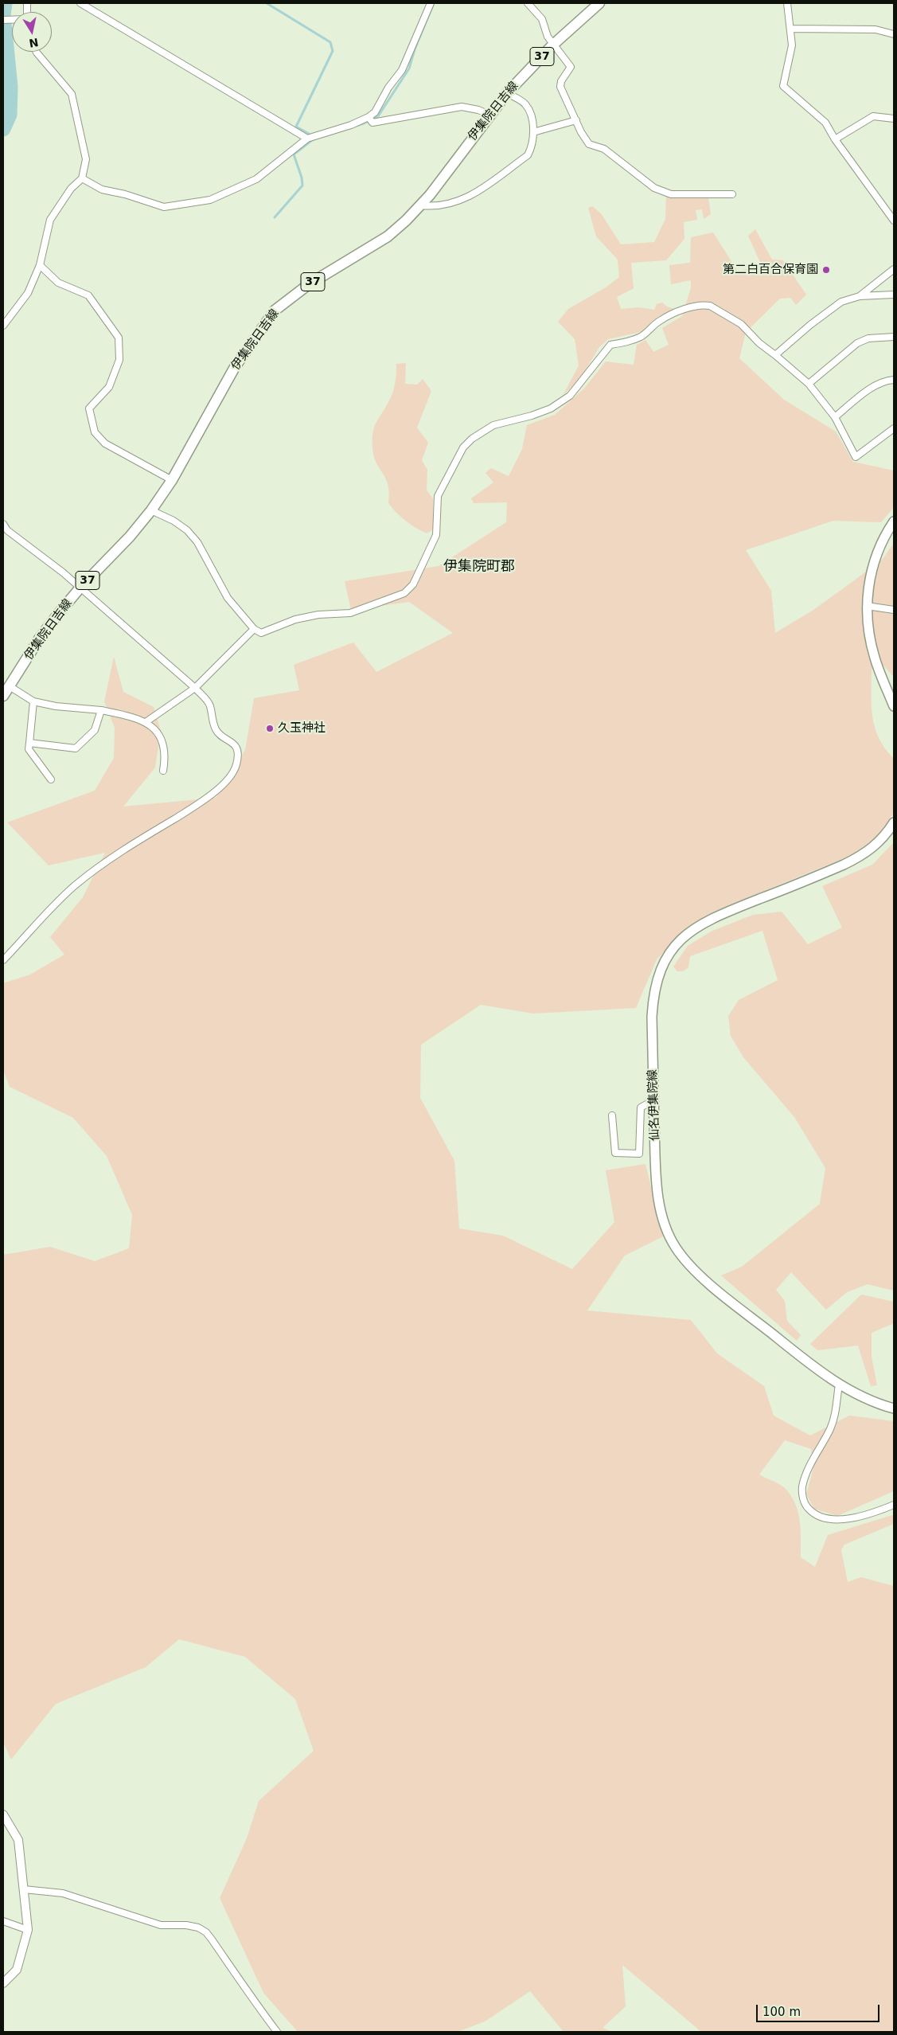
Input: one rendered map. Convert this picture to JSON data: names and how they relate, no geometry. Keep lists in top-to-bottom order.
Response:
{
  "streets": {
    "main road": ["37", "伊集院日吉線", "仙名伊集院線"]
  },
  "districts": ["伊集院町郡"],
  "places": ["第二白百合保育園", "久玉神社"],
  "scale_bar": "100 m",
  "north": "bottom"
}
